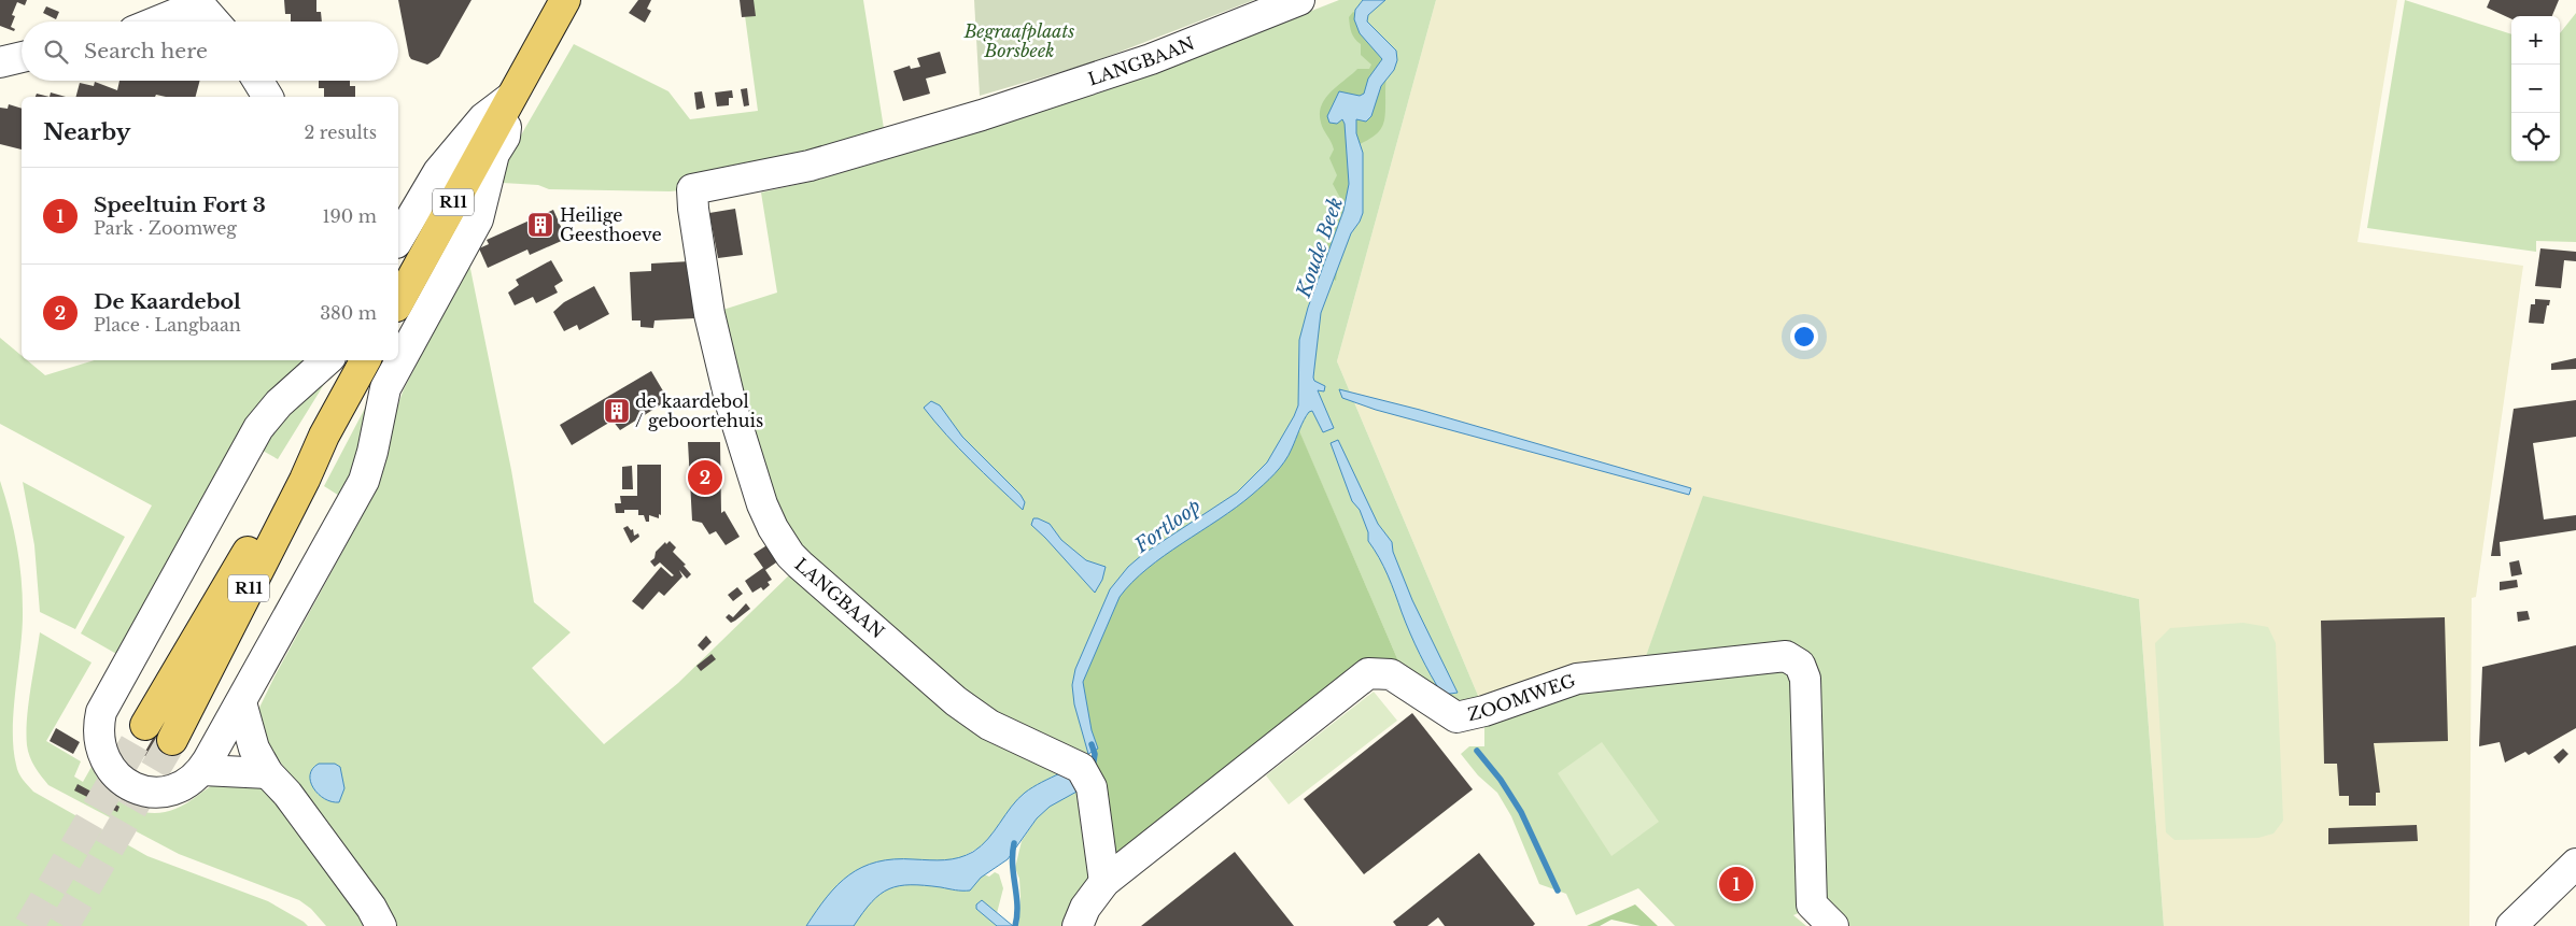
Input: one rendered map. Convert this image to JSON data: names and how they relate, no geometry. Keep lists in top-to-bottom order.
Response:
{
  "streets": {
    "main road": ["R11"],
    "street": ["LANGBAAN", "ZOOMWEG"]
  },
  "crossings": [
    ["LANGBAAN", "ZOOMWEG"]
  ],
  "water": ["Koude Beek", "Fortloop"],
  "parks": ["Begraafplaats Borsbeek"],
  "places": {
    "building": ["Heilige Geesthoeve", "de kaardebol / geboortehuis"]
  },
  "page": {
    "map_buttons": ["+", "−"],
    "search": "Search here",
    "heading": ["Nearby", "2 results"],
    "list": [
      {
        "mark": "1",
        "name": "Speeltuin Fort 3",
        "note": "Park · Zoomweg",
        "value": "190 m"
      },
      {
        "mark": "2",
        "name": "De Kaardebol",
        "note": "Place · Langbaan",
        "value": "380 m"
      }
    ],
    "pins": ["2", "1"]
  }
}
